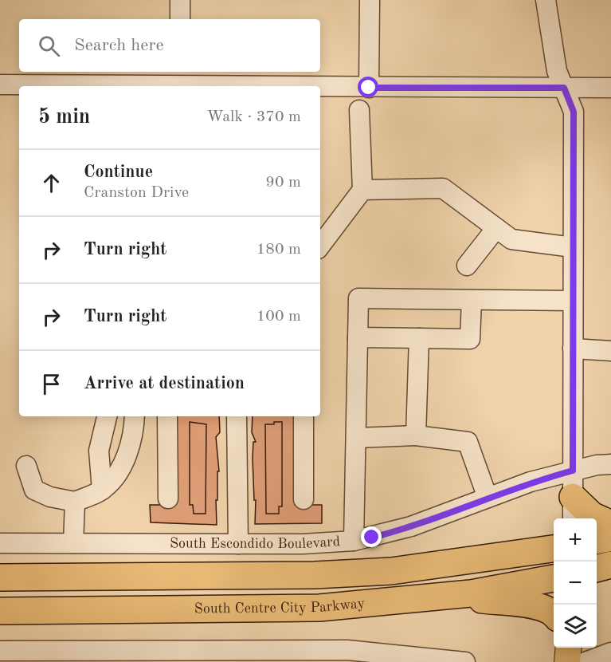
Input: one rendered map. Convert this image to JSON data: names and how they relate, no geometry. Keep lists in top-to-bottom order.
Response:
{
  "streets": {
    "highway": ["South Centre City Parkway"],
    "street": ["South Escondido Boulevard"]
  },
  "page": {
    "search": "Search here",
    "heading": ["5 min", "Walk · 370 m"],
    "list": [
      ["Continue", "Cranston Drive", "90 m"],
      ["Turn right", "180 m"],
      ["Turn right", "100 m"],
      "Arrive at destination"
    ],
    "map_buttons": ["+", "−"]
  }
}
